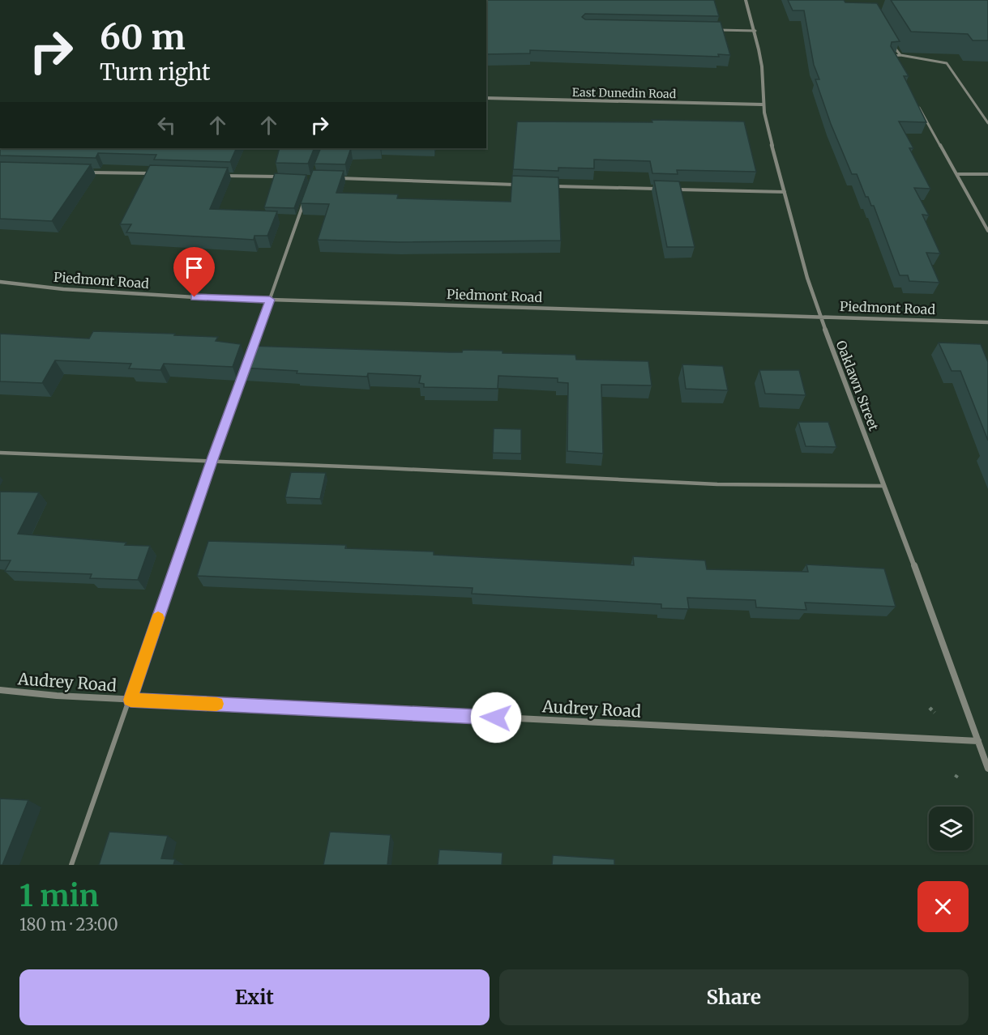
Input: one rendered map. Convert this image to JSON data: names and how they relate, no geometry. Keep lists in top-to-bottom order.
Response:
{
  "streets": {
    "street": [
      "East Dunedin Road",
      "Piedmont Road",
      "Oaklawn Street",
      "Audrey Road"
    ]
  },
  "crossings": [
    ["East Dunedin Road", "Oaklawn Street"],
    ["Piedmont Road", "Oaklawn Street"],
    ["Oaklawn Street", "Audrey Road"]
  ],
  "page": {
    "turn": ["60 m", "Turn right"],
    "heading": ["1 min", "180 m · 23:00"],
    "buttons": ["Exit", "Share"]
  }
}
